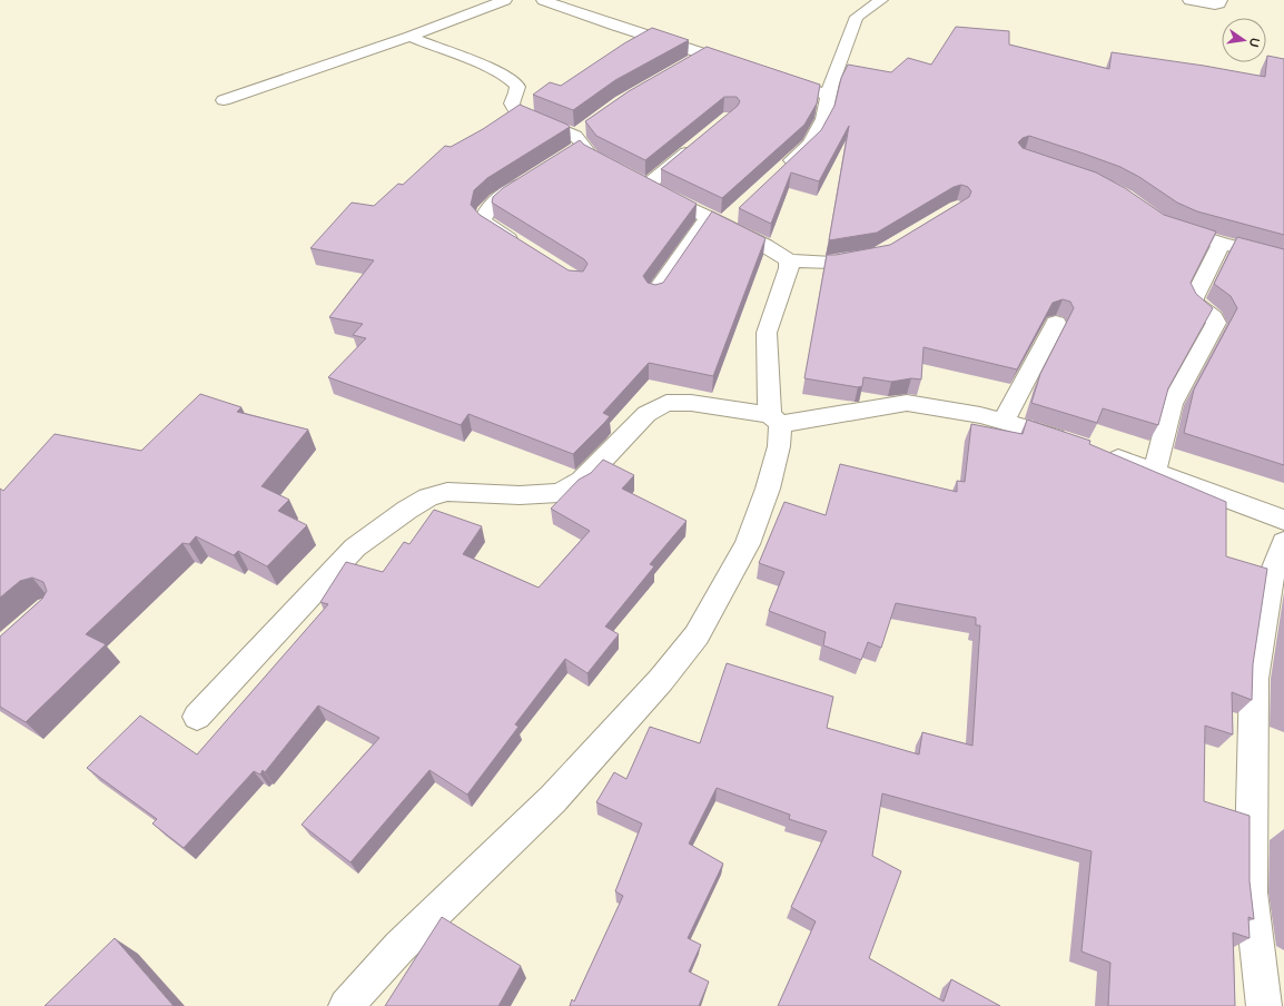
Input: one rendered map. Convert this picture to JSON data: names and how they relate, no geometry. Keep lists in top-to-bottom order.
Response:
{
  "north": "right"
}
